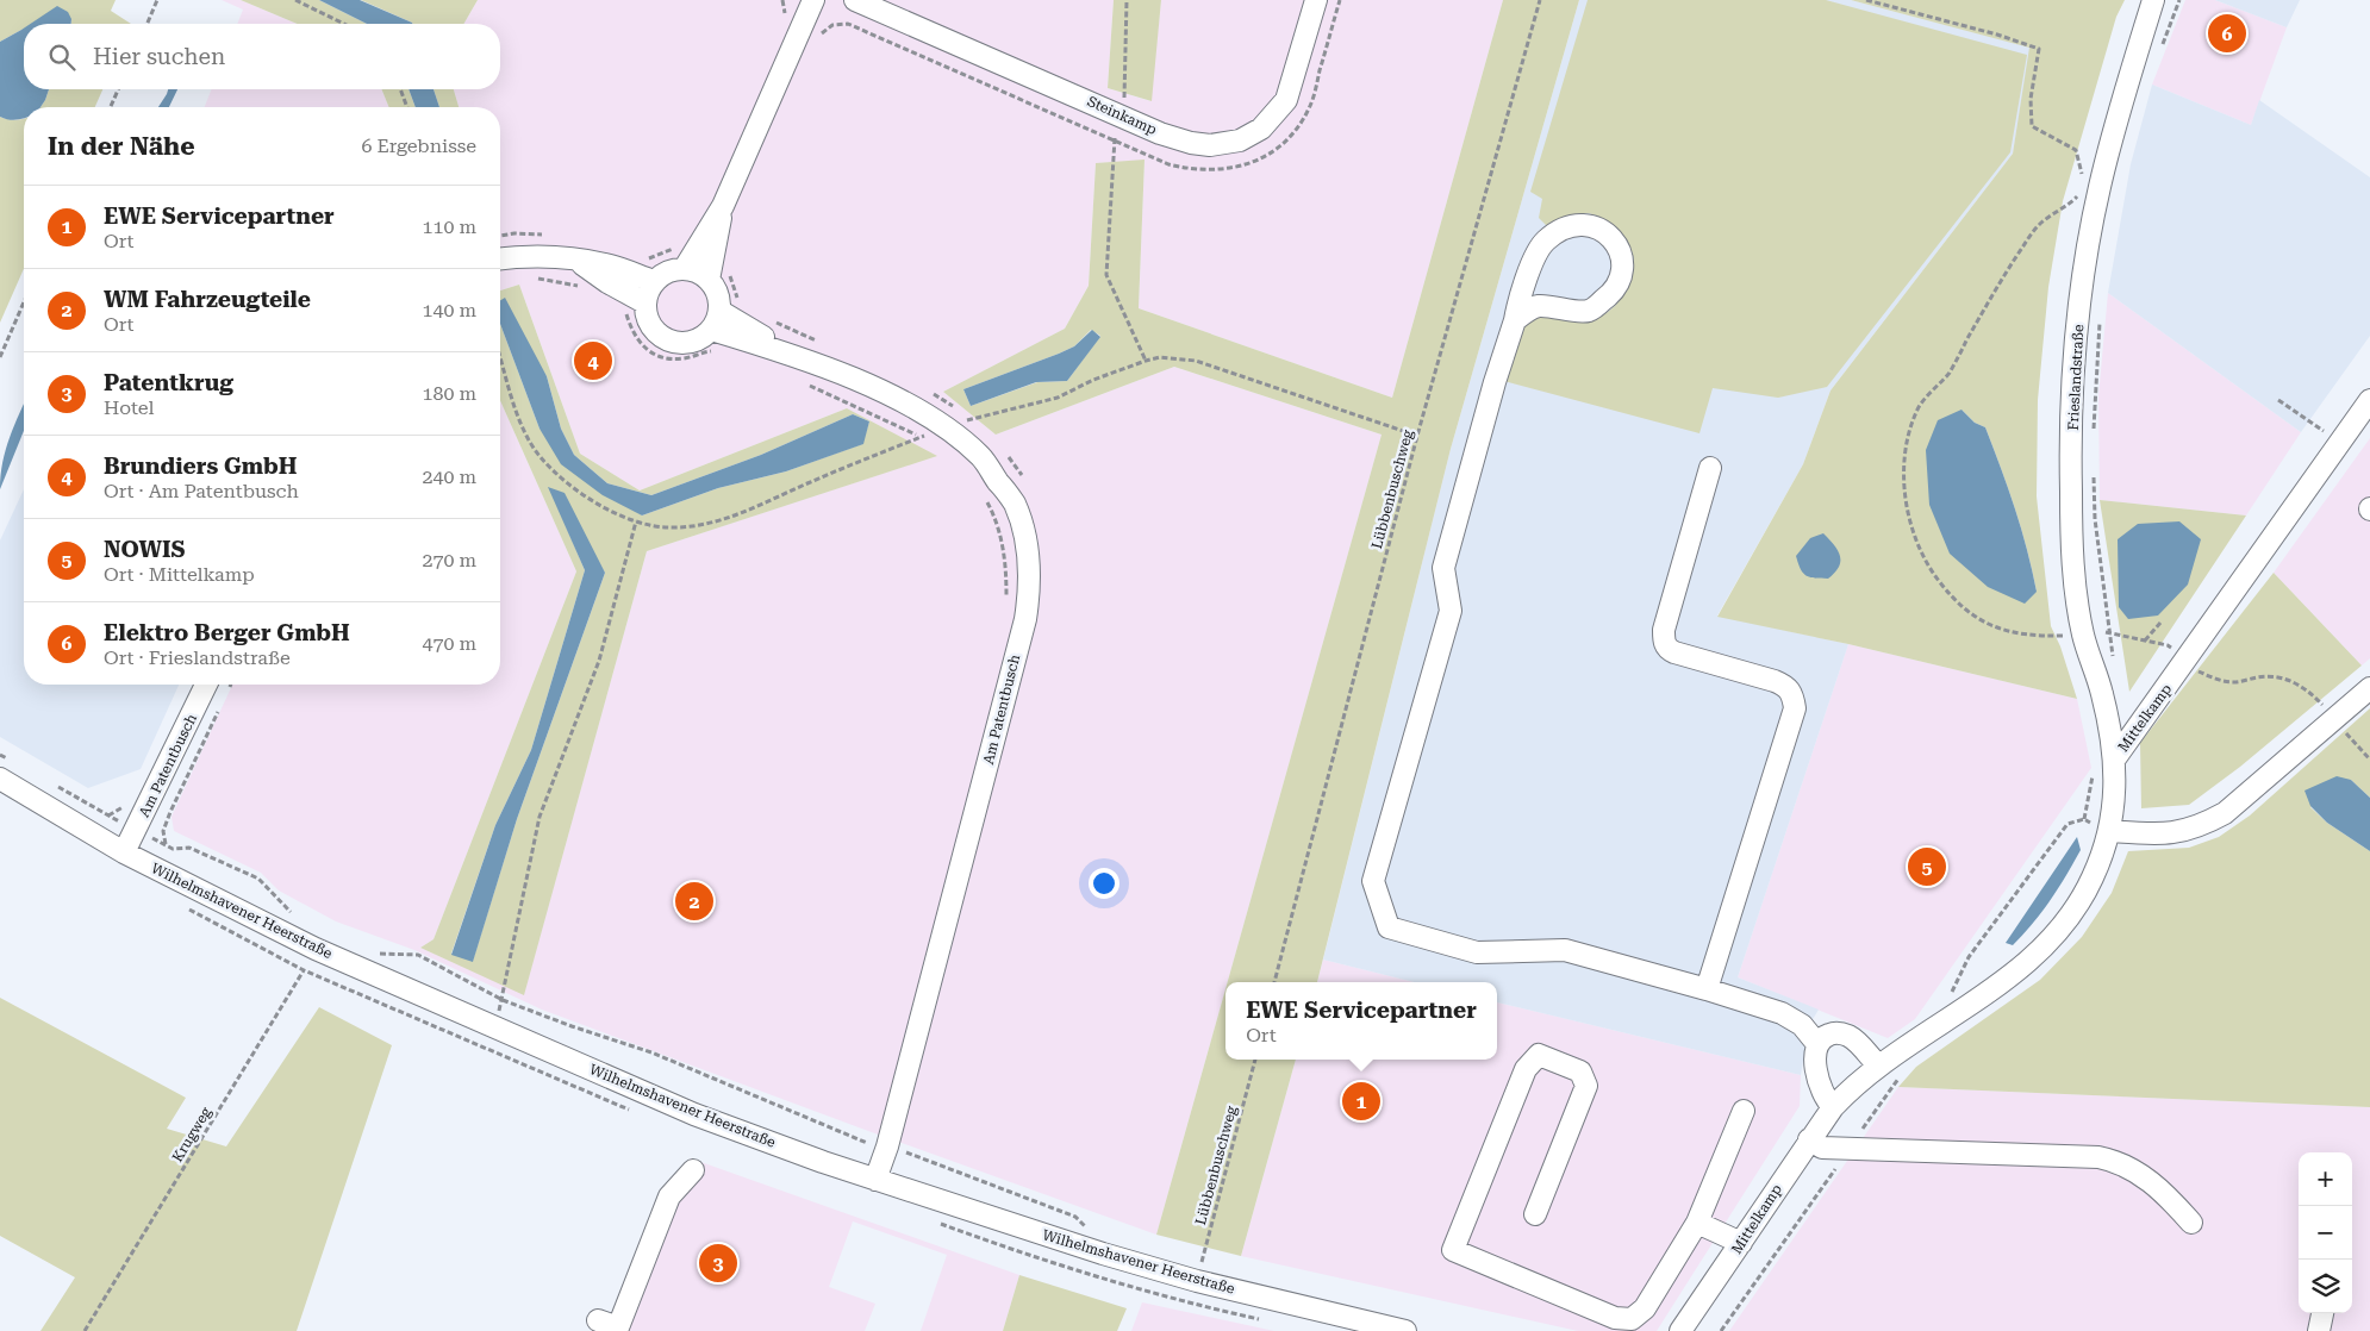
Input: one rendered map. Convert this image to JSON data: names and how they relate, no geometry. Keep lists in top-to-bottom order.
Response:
{
  "streets": {
    "street": [
      "Steinkamp",
      "Frieslandstraße",
      "Am Patentbusch",
      "Mittelkamp",
      "Wilhelmshavener Heerstraße"
    ],
    "path": ["Lübbenbuschweg", "Krugweg"]
  },
  "crossings": [
    ["Frieslandstraße", "Mittelkamp"],
    ["Am Patentbusch", "Wilhelmshavener Heerstraße"],
    ["Wilhelmshavener Heerstraße", "Krugweg"]
  ],
  "page": {
    "pins": [
      "6",
      "4",
      "5",
      "2",
      "1",
      "3"
    ],
    "search": "Hier suchen",
    "heading": ["In der Nähe", "6 Ergebnisse"],
    "list": [
      {
        "mark": "1",
        "name": "EWE Servicepartner",
        "note": "Ort",
        "value": "110 m"
      },
      {
        "mark": "2",
        "name": "WM Fahrzeugteile",
        "note": "Ort",
        "value": "140 m"
      },
      {
        "mark": "3",
        "name": "Patentkrug",
        "note": "Hotel",
        "value": "180 m"
      },
      {
        "mark": "4",
        "name": "Brundiers GmbH",
        "note": "Ort · Am Patentbusch",
        "value": "240 m"
      },
      {
        "mark": "5",
        "name": "NOWIS",
        "note": "Ort · Mittelkamp",
        "value": "270 m"
      },
      {
        "mark": "6",
        "name": "Elektro Berger GmbH",
        "note": "Ort · Frieslandstraße",
        "value": "470 m"
      }
    ],
    "popup": ["EWE Servicepartner", "Ort"],
    "map_buttons": ["+", "−"]
  }
}
